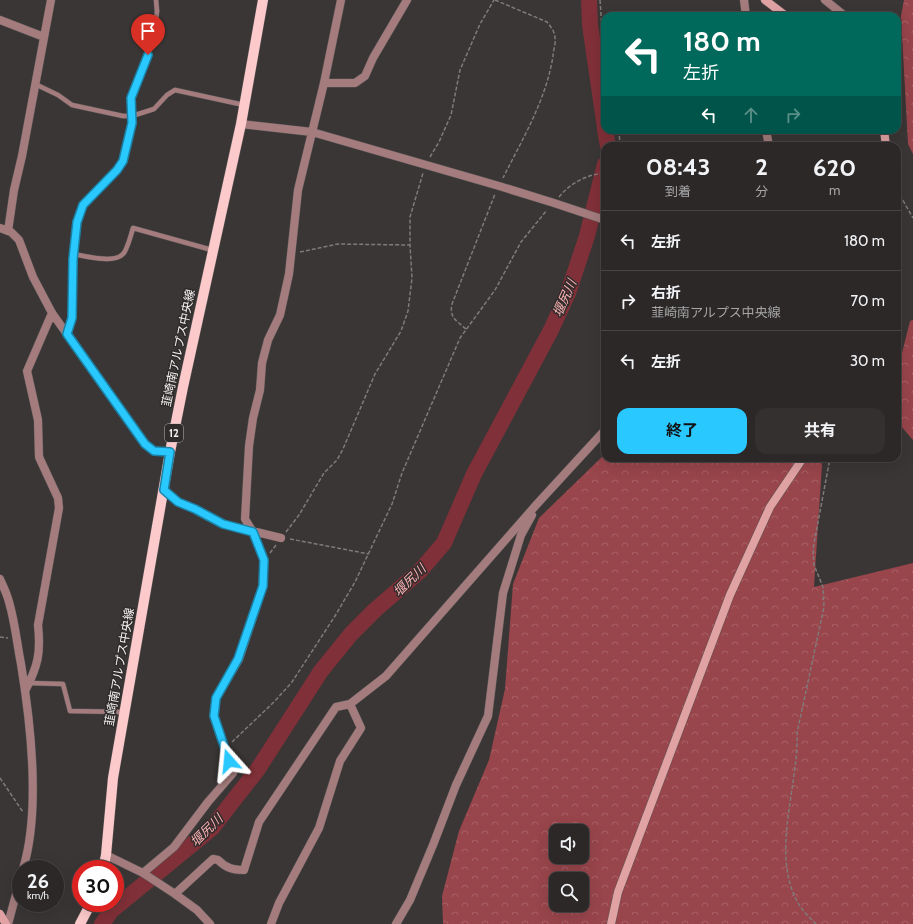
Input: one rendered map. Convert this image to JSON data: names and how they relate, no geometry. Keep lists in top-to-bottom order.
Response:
{
  "streets": {
    "main road": ["韮崎南アルプス中央線", "12"]
  },
  "water": ["堰尻川"],
  "page": {
    "turn": ["180 m", "左折"],
    "eta": [
      "08:43",
      "到着",
      "2",
      "分",
      "620",
      "m"
    ],
    "list": [
      {
        "name": "左折",
        "value": "180 m"
      },
      {
        "name": "右折",
        "note": "韮崎南アルプス中央線",
        "value": "70 m"
      },
      {
        "name": "左折",
        "value": "30 m"
      }
    ],
    "buttons": ["終了", "共有"],
    "speed": "26 km/h",
    "limit": "30"
  }
}
